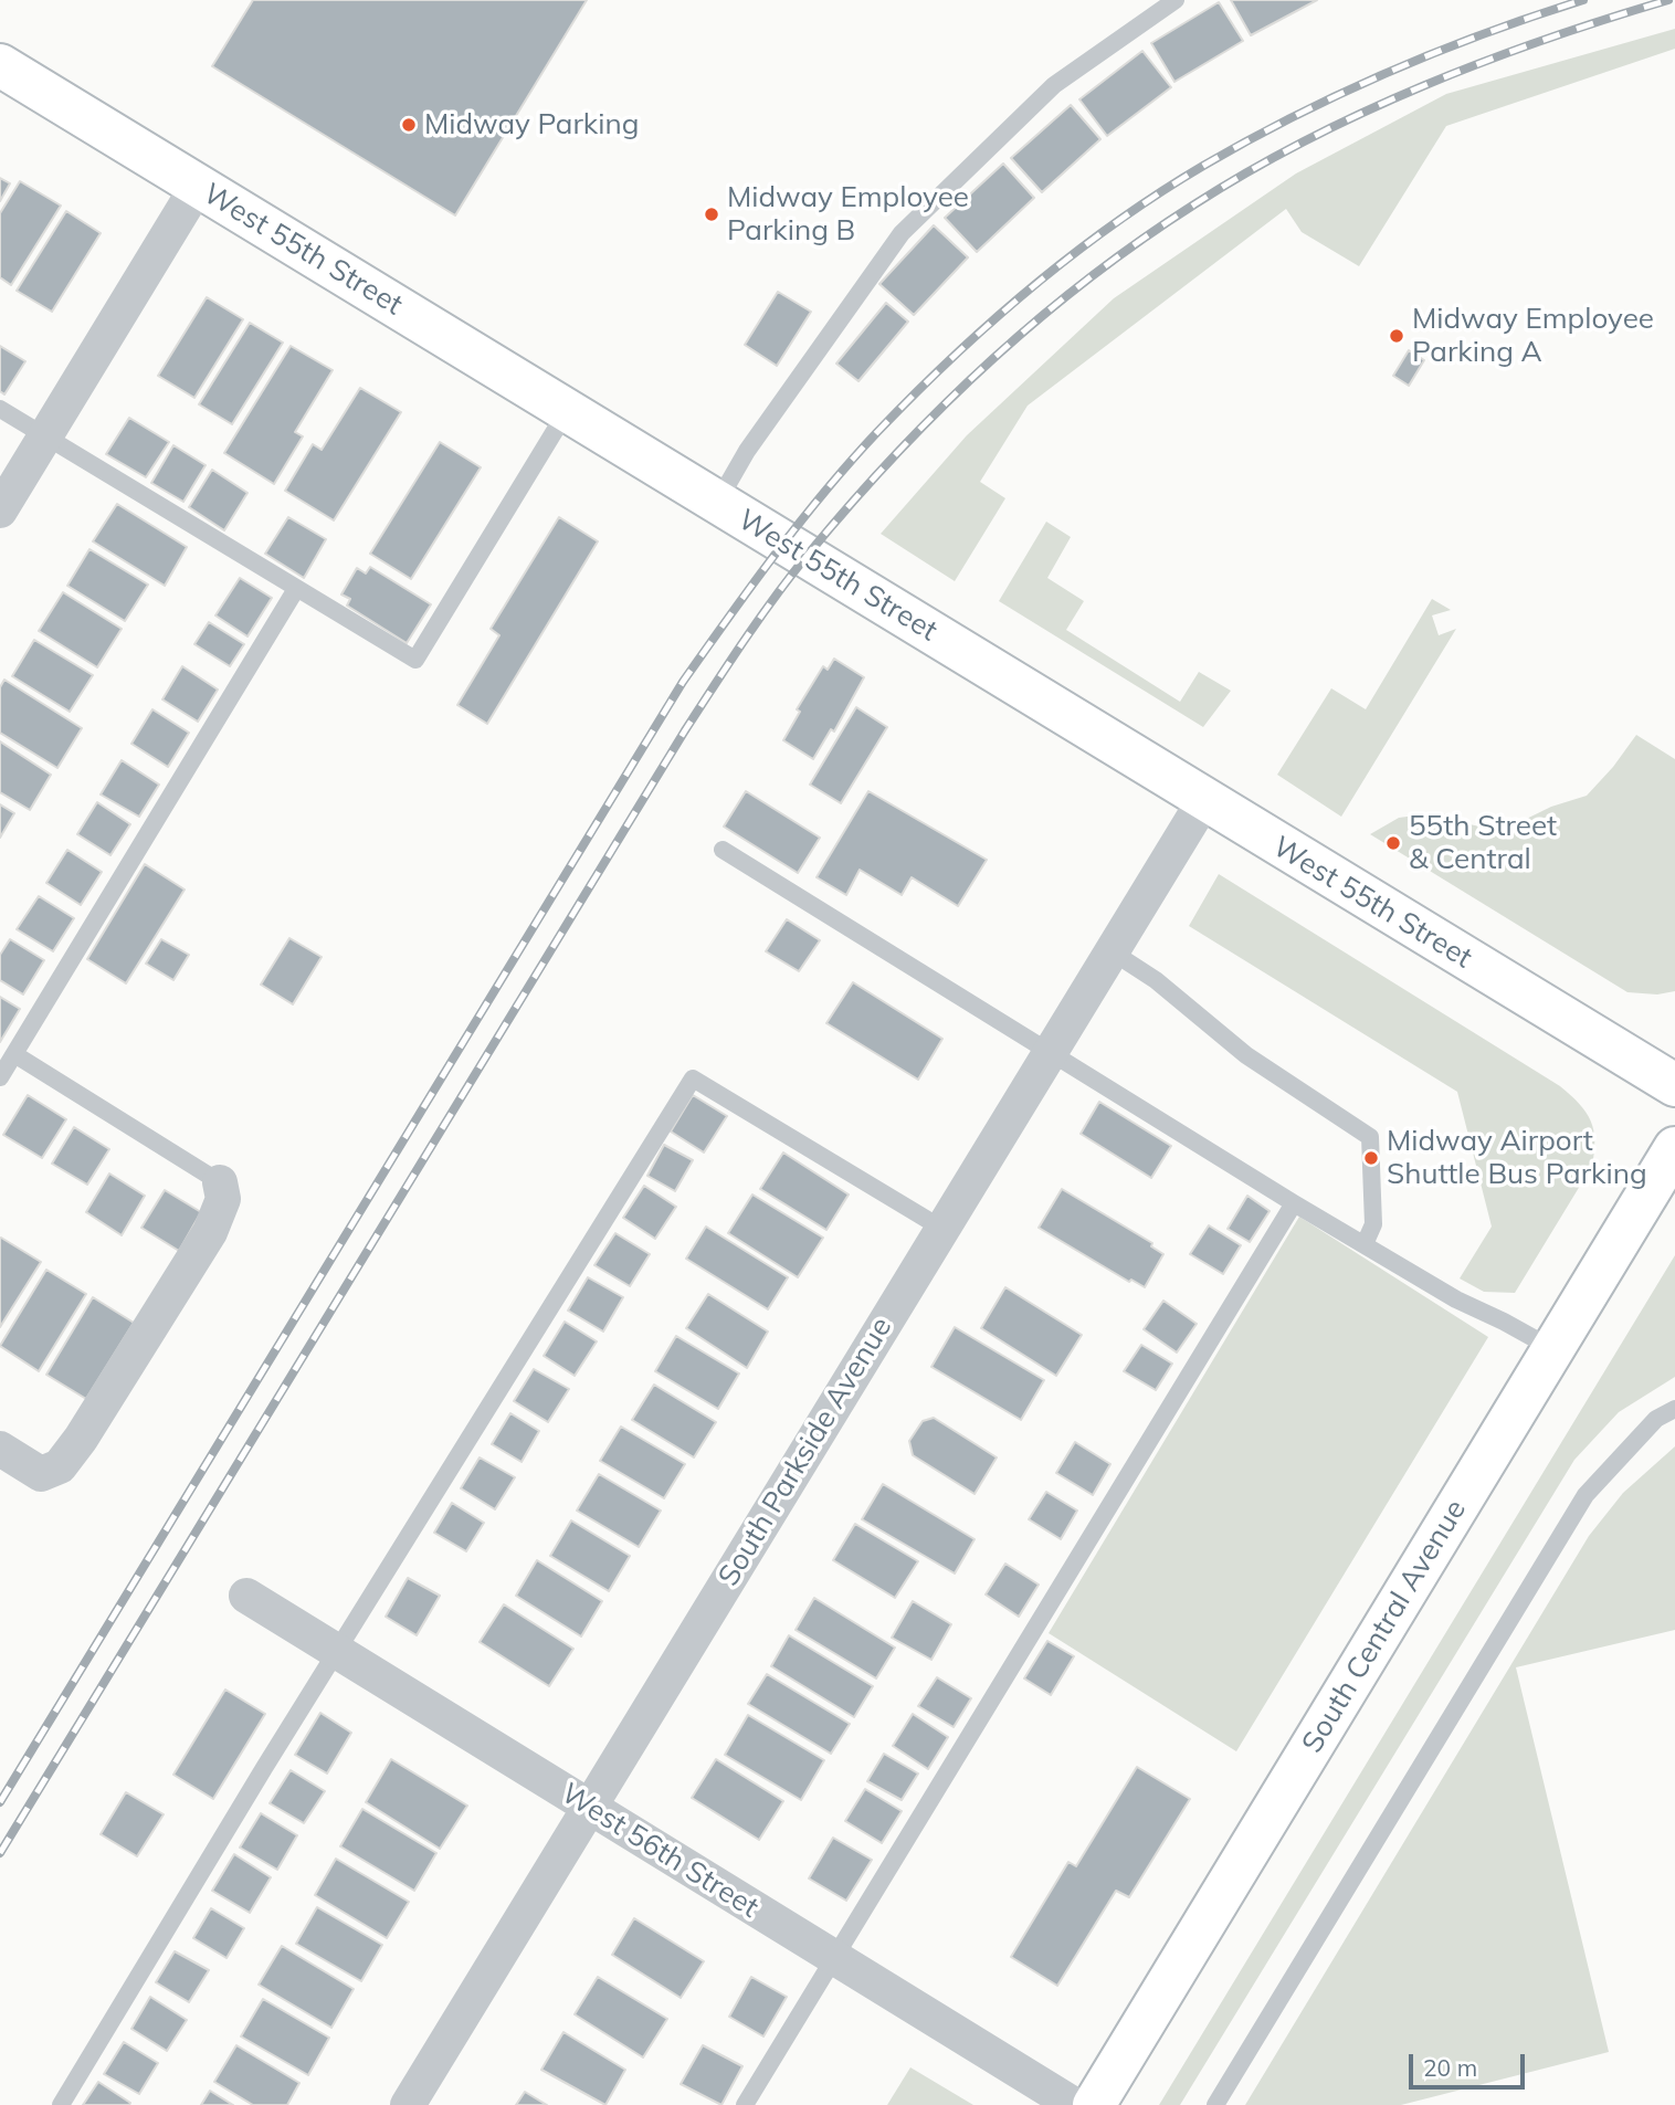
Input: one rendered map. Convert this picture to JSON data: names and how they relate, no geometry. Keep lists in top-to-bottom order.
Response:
{
  "streets": {
    "main road": ["West 55th Street", "South Central Avenue"],
    "street": ["South Parkside Avenue", "West 56th Street"]
  },
  "crossings": [
    ["West 55th Street", "South Parkside Avenue"],
    ["South Parkside Avenue", "West 56th Street"]
  ],
  "places": [
    "Midway Parking",
    "Midway Employee Parking B",
    "Midway Employee Parking A",
    "55th Street & Central",
    "Midway Airport Shuttle Bus Parking"
  ],
  "scale_bar": "20 m"
}
